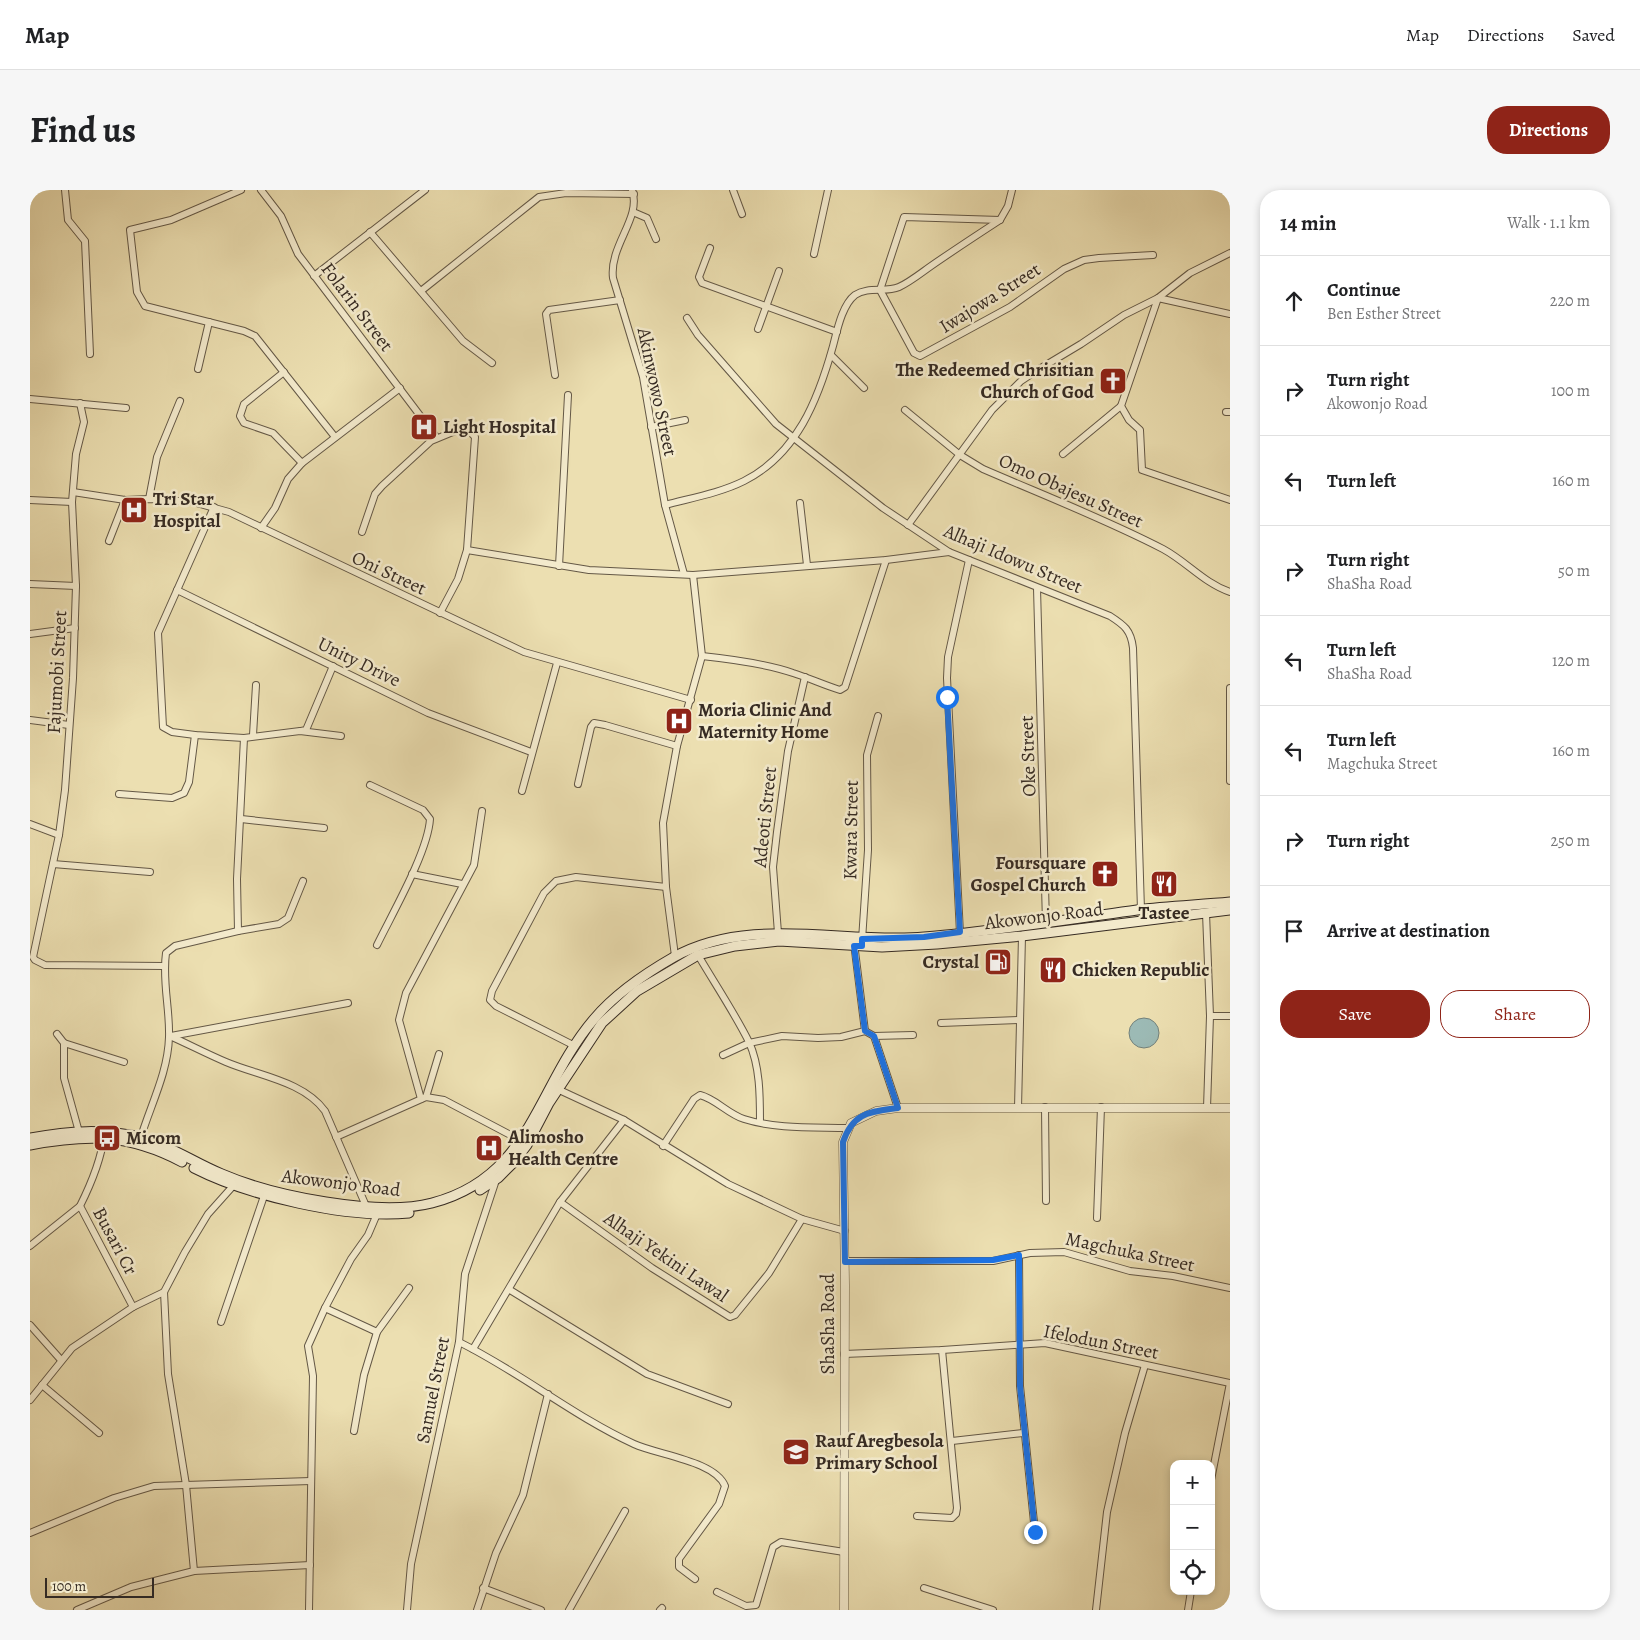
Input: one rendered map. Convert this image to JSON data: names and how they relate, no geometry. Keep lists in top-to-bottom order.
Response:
{
  "streets": {
    "main road": ["Akowonjo Road"],
    "street": [
      "Iwajowa Street",
      "Folarin Street",
      "Akinwowo Street",
      "Omo Obajesu Street",
      "Alhaji Idowu Street",
      "Oni Street",
      "Unity Drive",
      "Fajumobi Street",
      "Oke Street",
      "Adeoti Street",
      "Kwara Street",
      "Busari Cr",
      "Magchuka Street",
      "Alhaji Yekini Lawal",
      "ShaSha Road",
      "Ifelodun Street",
      "Samuel Street"
    ]
  },
  "crossings": [
    ["Alhaji Idowu Street", "Oke Street"],
    ["Alhaji Idowu Street", "Akowonjo Road"],
    ["Oni Street", "Fajumobi Street"],
    ["Oke Street", "Akowonjo Road"],
    ["Adeoti Street", "Akowonjo Road"],
    ["Kwara Street", "Akowonjo Road"],
    ["Akowonjo Road", "Busari Cr"],
    ["Akowonjo Road", "Samuel Street"],
    ["Magchuka Street", "ShaSha Road"],
    ["ShaSha Road", "Ifelodun Street"]
  ],
  "places": {
    "church": ["The Redeemed Chrisitian Church of God", "Foursquare Gospel Church"],
    "hospital": [
      "Light Hospital",
      "Tri Star Hospital",
      "Moria Clinic And Maternity Home",
      "Alimosho Health Centre"
    ],
    "restaurant": ["Tastee", "Chicken Republic"],
    "fuel station": ["Crystal"],
    "bus stop": ["Micom"],
    "school or university": ["Rauf Aregbesola Primary School"]
  },
  "scale_bar": "100 m",
  "page": {
    "header": "Map",
    "nav": ["Map", "Directions", "Saved"],
    "title": "Find us",
    "buttons": [
      "Directions",
      ["Save", "Share"]
    ],
    "heading": ["14 min", "Walk · 1.1 km"],
    "list": [
      ["Continue", "Ben Esther Street", "220 m"],
      ["Turn right", "Akowonjo Road", "100 m"],
      ["Turn left", "160 m"],
      ["Turn right", "ShaSha Road", "50 m"],
      ["Turn left", "ShaSha Road", "120 m"],
      ["Turn left", "Magchuka Street", "160 m"],
      ["Turn right", "250 m"],
      "Arrive at destination"
    ],
    "map_buttons": ["+", "−"],
    "scale": "100 m"
  }
}
